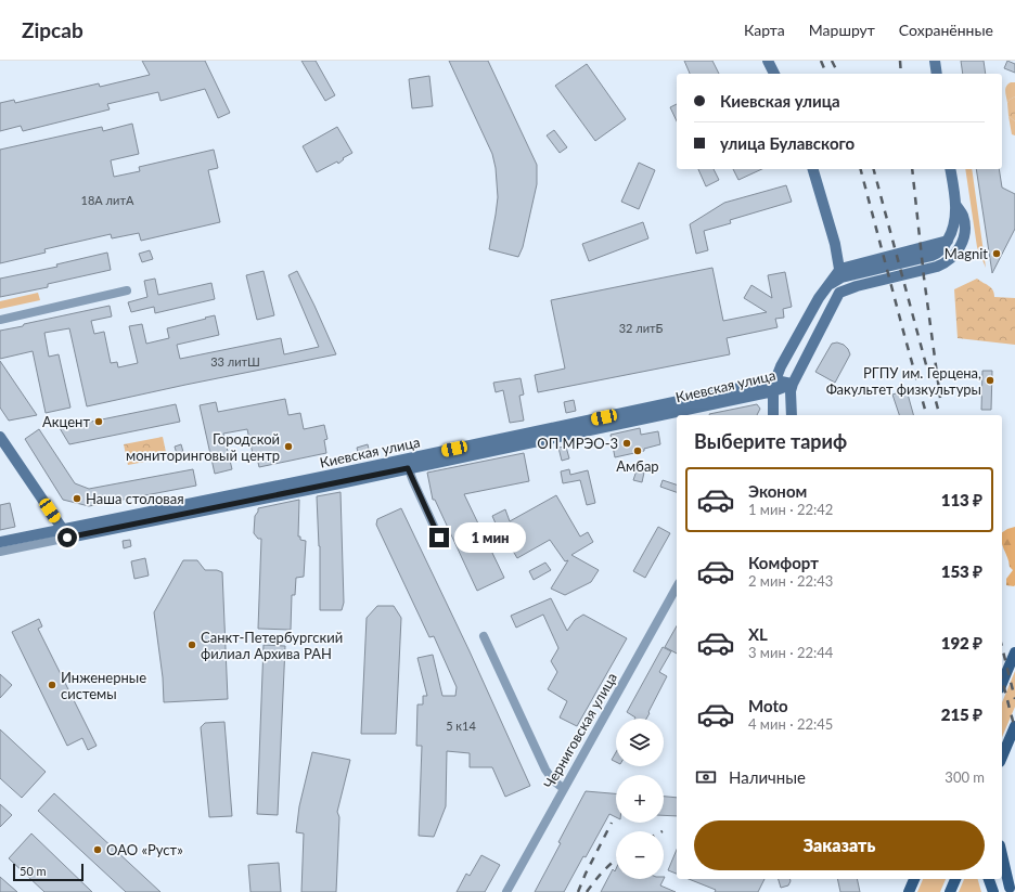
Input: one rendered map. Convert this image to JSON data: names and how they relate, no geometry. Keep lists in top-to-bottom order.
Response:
{
  "streets": {
    "street": ["Киевская улица", "Черниговская улица"]
  },
  "places": [
    "Magnit",
    "РГПУ им. Герцена, Факультет физкультуры",
    "Акцент",
    "ОП МРЭО-3",
    "Городской мониторинговый центр",
    "Амбар",
    "Наша столовая",
    "Санкт-Петербургский филиал Архива РАН",
    "Инженерные системы",
    "ОАО «Руст»"
  ],
  "house_numbers": [
    "18А литА",
    "32 литБ",
    "33 литШ",
    "5 к14"
  ],
  "scale_bar": "50 m",
  "page": {
    "header": "Zipcab",
    "nav": ["Карта", "Маршрут", "Сохранённые"],
    "banner": ["Киевская улица", "улица Булавского"],
    "heading": "Выберите тариф",
    "list": [
      {
        "name": "Эконом",
        "note": "1 мин · 22:42",
        "value": "113 ₽"
      },
      {
        "name": "Комфорт",
        "note": "2 мин · 22:43",
        "value": "153 ₽"
      },
      {
        "name": "XL",
        "note": "3 мин · 22:44",
        "value": "192 ₽"
      },
      {
        "name": "Moto",
        "note": "4 мин · 22:45",
        "value": "215 ₽"
      }
    ],
    "bubble": "1 мин",
    "map_buttons": ["+", "−"],
    "pay": ["Наличные", "300 m"],
    "buttons": "Заказать",
    "scale": "50 m"
  }
}
